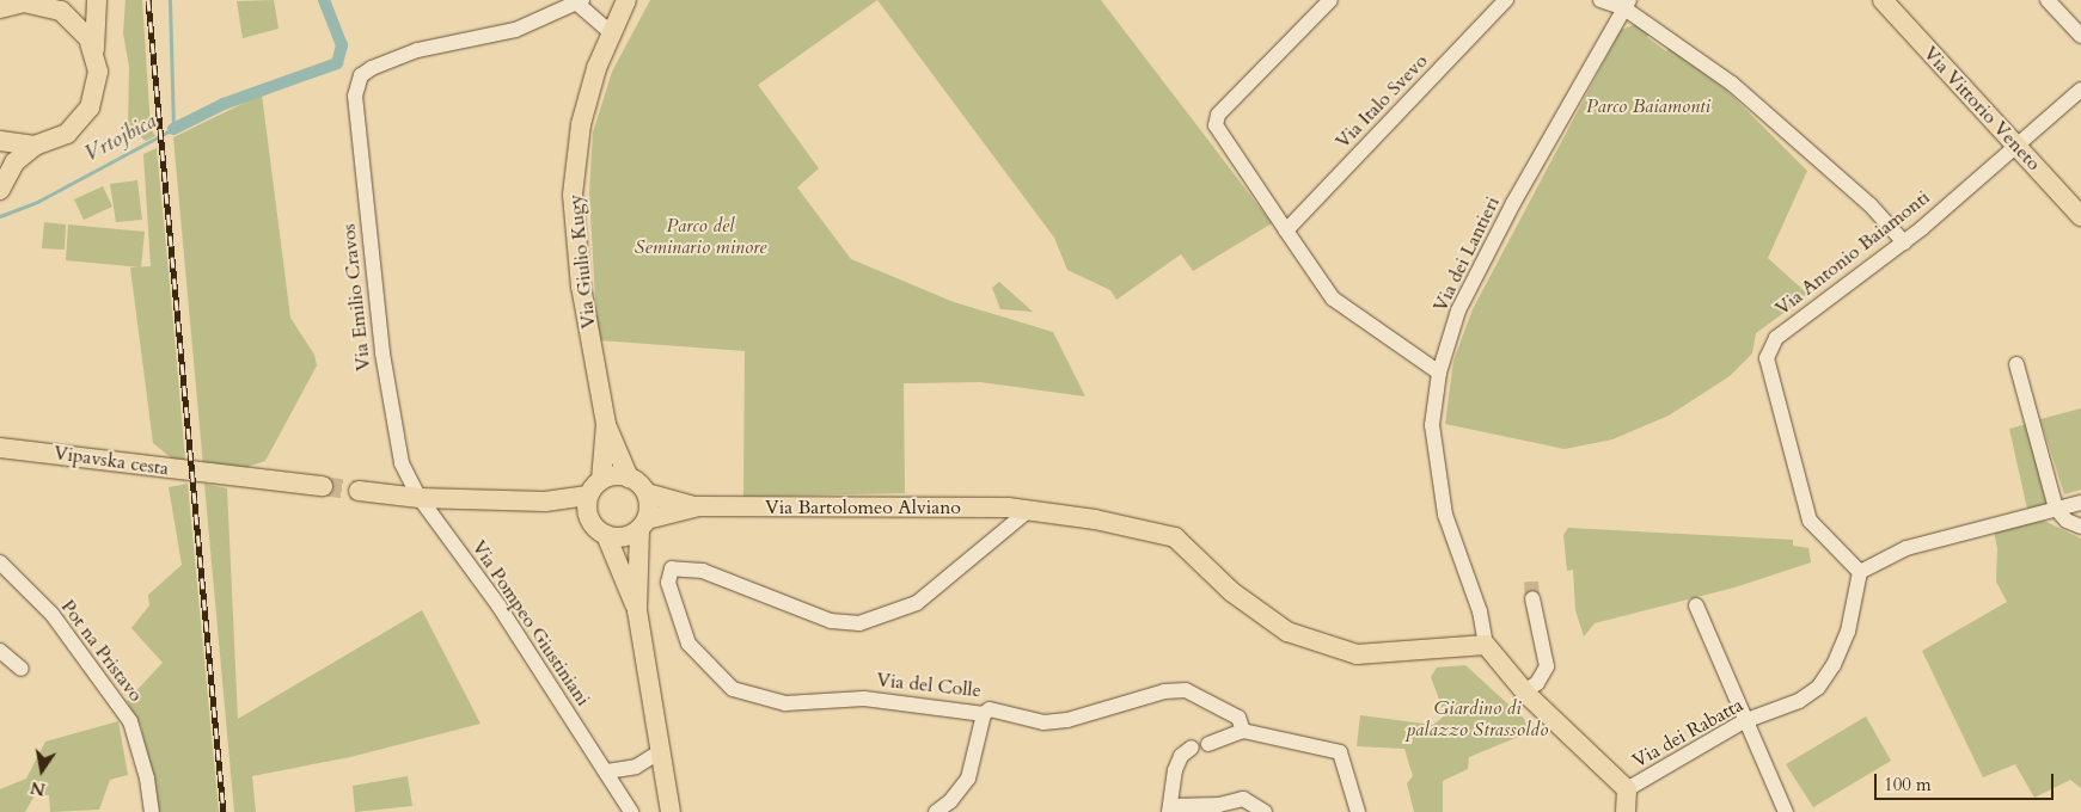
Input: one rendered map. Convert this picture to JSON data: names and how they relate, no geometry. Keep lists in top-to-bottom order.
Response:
{
  "streets": {
    "main road": [
      "Via Vittorio Veneto",
      "Via Giulio Kugy",
      "Vipavska cesta",
      "Via Bartolomeo Alviano"
    ],
    "street": [
      "Via Italo Svevo",
      "Via Antonio Baiamonti",
      "Via dei Lantieri",
      "Via Emilio Cravos",
      "Via Pompeo Giustiniani",
      "Pot na Pristavo",
      "Via del Colle",
      "Via dei Rabatta"
    ]
  },
  "crossings": [
    ["Via Vittorio Veneto", "Via Antonio Baiamonti"],
    ["Via Antonio Baiamonti", "Via dei Rabatta"],
    ["Via dei Lantieri", "Via Bartolomeo Alviano"],
    ["Via Giulio Kugy", "Via Bartolomeo Alviano"],
    ["Via Emilio Cravos", "Via Pompeo Giustiniani"],
    ["Via Bartolomeo Alviano", "Via del Colle"]
  ],
  "water": ["Vrtojbica"],
  "parks": ["Parco Baiamonti", "Parco del Seminario minore", "Giardino di palazzo Strassoldo"],
  "scale_bar": "100 m",
  "north": "bottom"
}
